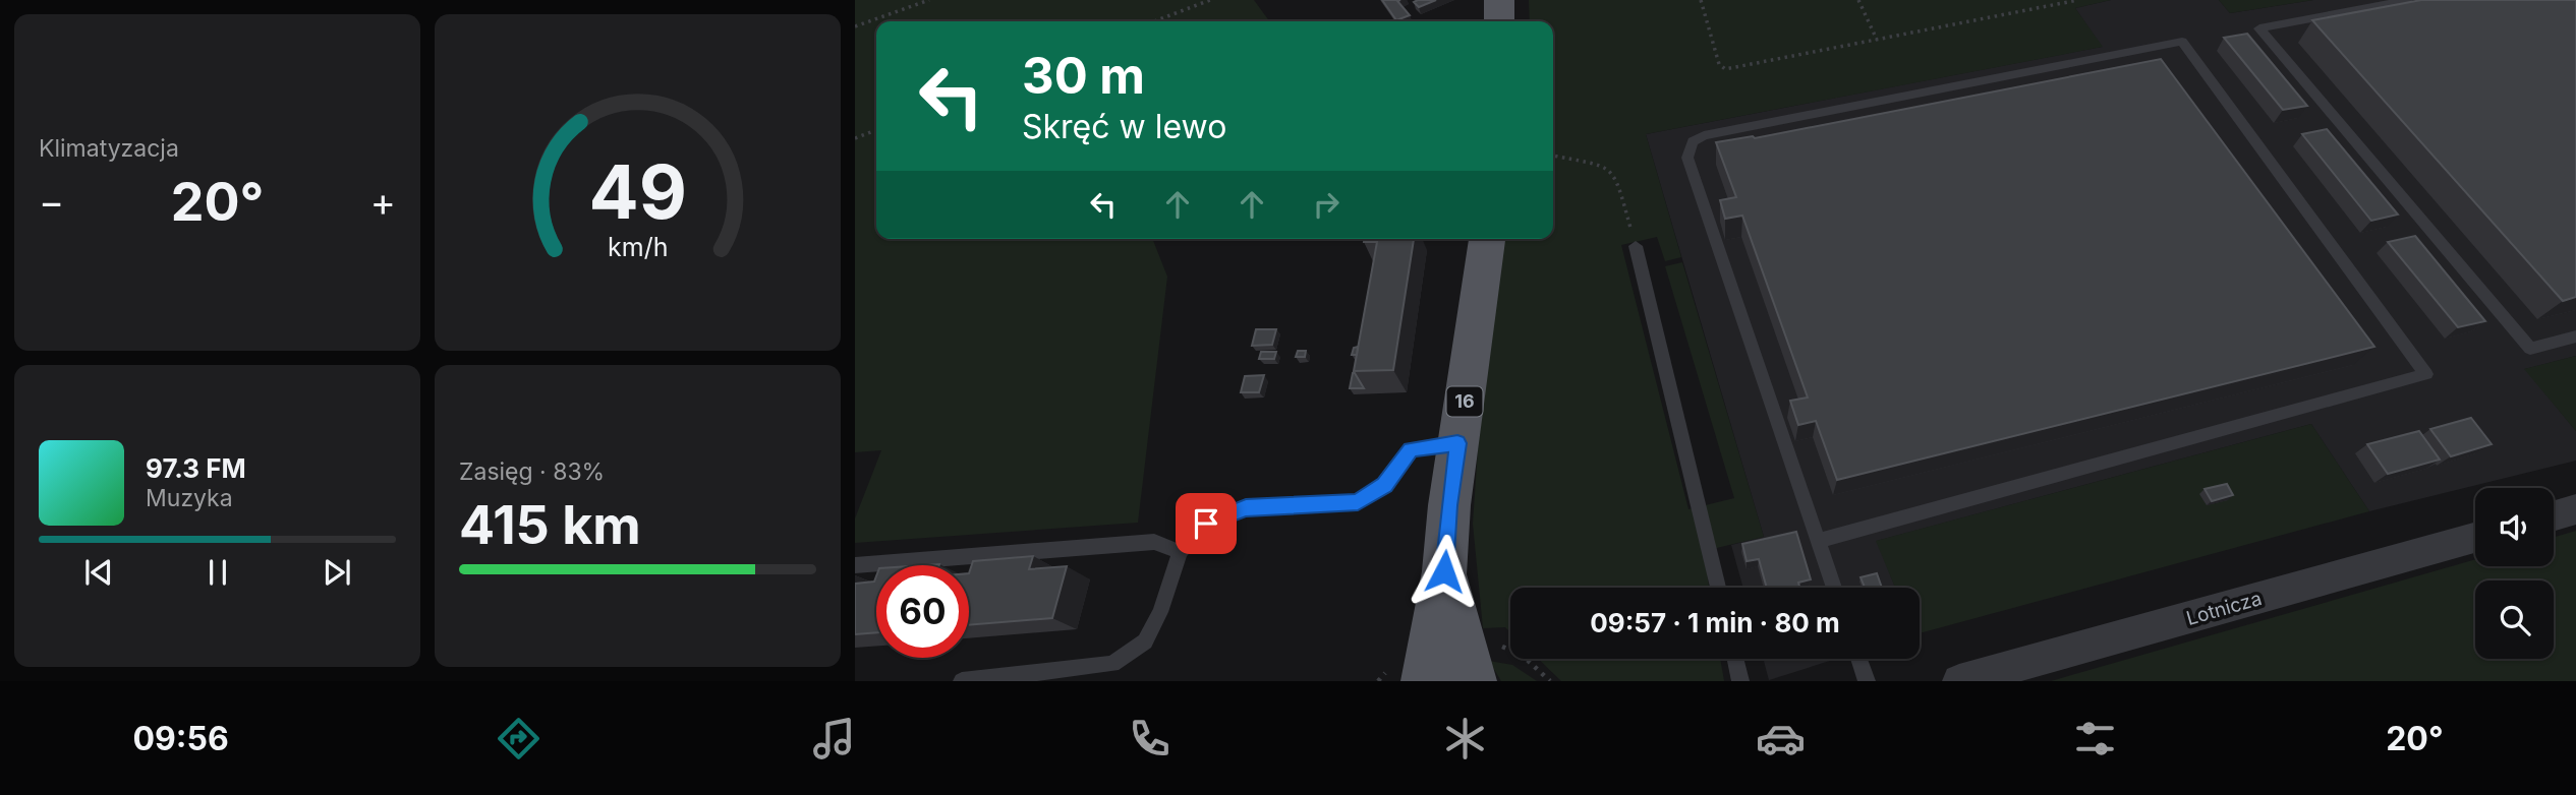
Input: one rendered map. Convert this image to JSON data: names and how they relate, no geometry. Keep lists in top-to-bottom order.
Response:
{
  "streets": {
    "main road": ["16"],
    "street": ["Lotnicza"]
  },
  "page": {
    "tile": [
      "Klimatyzacja",
      ["Zasięg · 83%", "415 km"]
    ],
    "turn": ["30 m", "Skręć w lewo"],
    "heat": ["−", "20°", "+"],
    "song": ["97.3 FM", "Muzyka"],
    "limit": "60",
    "trip": "09:57 · 1 min · 80 m",
    "tabs": ["09:56", "20°"],
    "gauge": ["49", "km/h"]
  }
}
